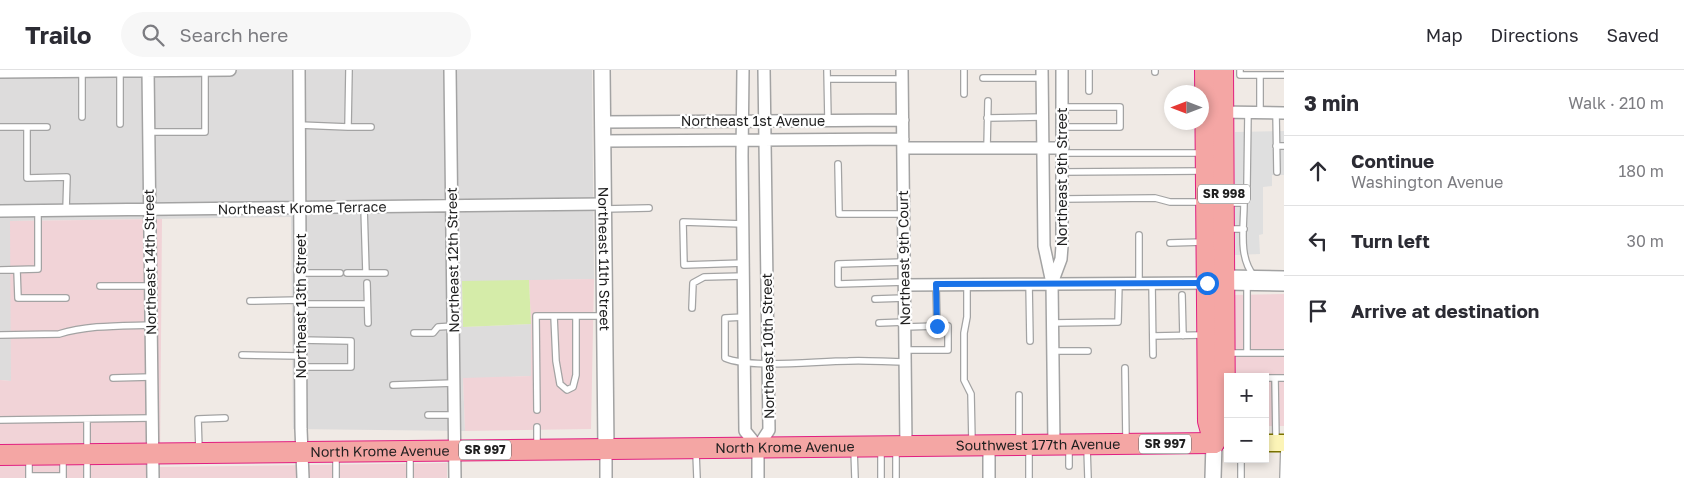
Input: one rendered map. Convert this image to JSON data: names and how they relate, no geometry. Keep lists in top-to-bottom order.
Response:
{
  "streets": {
    "highway": [
      "SR 998",
      "SR 997",
      "Southwest 177th Avenue",
      "North Krome Avenue"
    ],
    "street": [
      "Northeast 1st Avenue",
      "Northeast 9th Street",
      "Northeast Krome Terrace",
      "Northeast 9th Court",
      "Northeast 11th Street",
      "Northeast 12th Street",
      "Northeast 14th Street",
      "Northeast 13th Street",
      "Northeast 10th Street"
    ]
  },
  "crossings": [
    ["Northeast 1st Avenue", "Northeast 9th Street"],
    ["Northeast 1st Avenue", "Northeast 9th Court"],
    ["Northeast 1st Avenue", "Northeast 11th Street"],
    ["Northeast 1st Avenue", "Northeast 10th Street"],
    ["Northeast 9th Street", "Southwest 177th Avenue"],
    ["SR 998", "Southwest 177th Avenue"],
    ["Northeast Krome Terrace", "Northeast 11th Street"],
    ["Northeast Krome Terrace", "Northeast 12th Street"],
    ["Northeast Krome Terrace", "Northeast 14th Street"],
    ["Northeast Krome Terrace", "Northeast 13th Street"],
    ["Northeast 9th Court", "Southwest 177th Avenue"],
    ["Northeast 9th Court", "North Krome Avenue"],
    ["Northeast 11th Street", "North Krome Avenue"],
    ["Northeast 12th Street", "North Krome Avenue"],
    ["Northeast 14th Street", "North Krome Avenue"],
    ["Northeast 13th Street", "North Krome Avenue"],
    ["Northeast 10th Street", "North Krome Avenue"],
    ["SR 997", "North Krome Avenue"],
    ["Southwest 177th Avenue", "North Krome Avenue"]
  ],
  "north": "left",
  "page": {
    "header": "Trailo",
    "search": "Search here",
    "nav": ["Map", "Directions", "Saved"],
    "heading": ["3 min", "Walk · 210 m"],
    "list": [
      ["Continue", "Washington Avenue", "180 m"],
      ["Turn left", "30 m"],
      "Arrive at destination"
    ],
    "map_buttons": ["+", "−"]
  }
}
